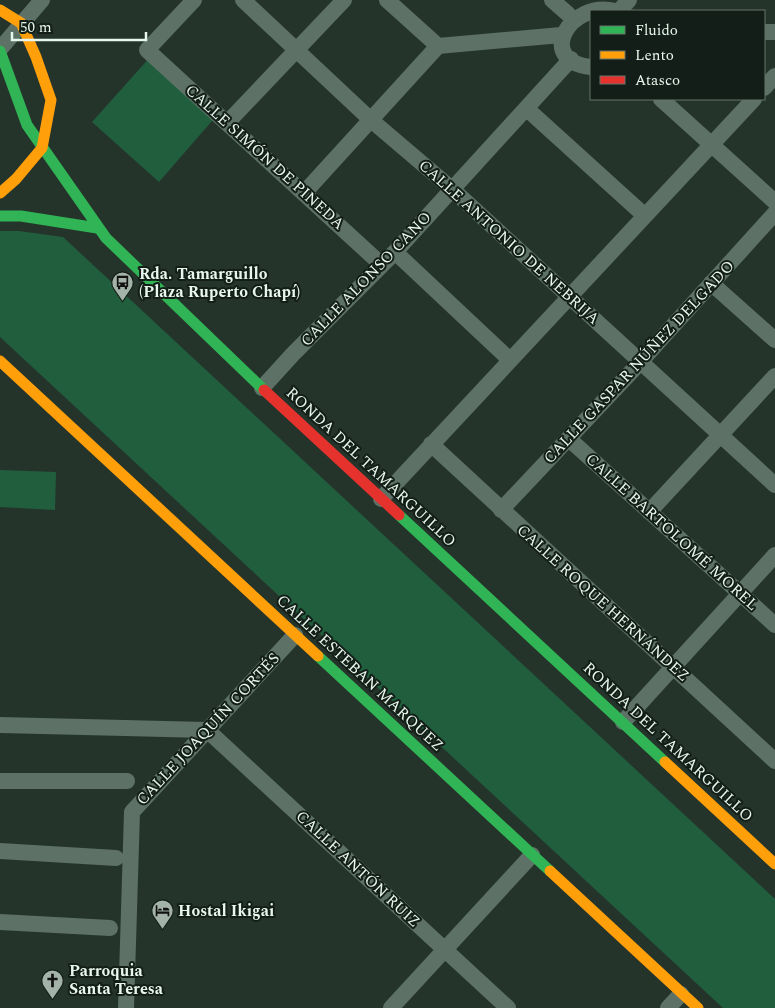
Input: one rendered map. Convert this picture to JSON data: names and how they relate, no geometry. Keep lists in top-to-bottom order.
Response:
{
  "streets": {
    "main road": ["RONDA DEL TAMARGUILLO", "CALLE ESTEBAN MARQUEZ"],
    "street": [
      "CALLE SIMÓN DE PINEDA",
      "CALLE ANTONIO DE NEBRIJA",
      "CALLE ALONSO CANO",
      "CALLE GASPAR NÚÑEZ DELGADO",
      "CALLE BARTOLOMÉ MOREL",
      "CALLE ROQUE HERNÁNDEZ",
      "CALLE JOAQUÍN CORTÉS",
      "CALLE ANTÓN RUIZ"
    ]
  },
  "crossings": [
    ["CALLE SIMÓN DE PINEDA", "CALLE ALONSO CANO"],
    ["CALLE ANTONIO DE NEBRIJA", "CALLE ALONSO CANO"],
    ["CALLE ANTONIO DE NEBRIJA", "CALLE GASPAR NÚÑEZ DELGADO"],
    ["CALLE ALONSO CANO", "RONDA DEL TAMARGUILLO"],
    ["CALLE GASPAR NÚÑEZ DELGADO", "CALLE BARTOLOMÉ MOREL"],
    ["CALLE GASPAR NÚÑEZ DELGADO", "CALLE ROQUE HERNÁNDEZ"],
    ["CALLE ESTEBAN MARQUEZ", "CALLE JOAQUÍN CORTÉS"],
    ["CALLE JOAQUÍN CORTÉS", "CALLE ANTÓN RUIZ"]
  ],
  "places": {
    "bus stop": ["Rda. Tamarguillo (Plaza Ruperto Chapí)"],
    "hotel": ["Hostal Ikigai"],
    "church": ["Parroquia Santa Teresa"]
  },
  "legend": ["Fluido", "Lento", "Atasco"],
  "scale_bar": "50 m"
}
